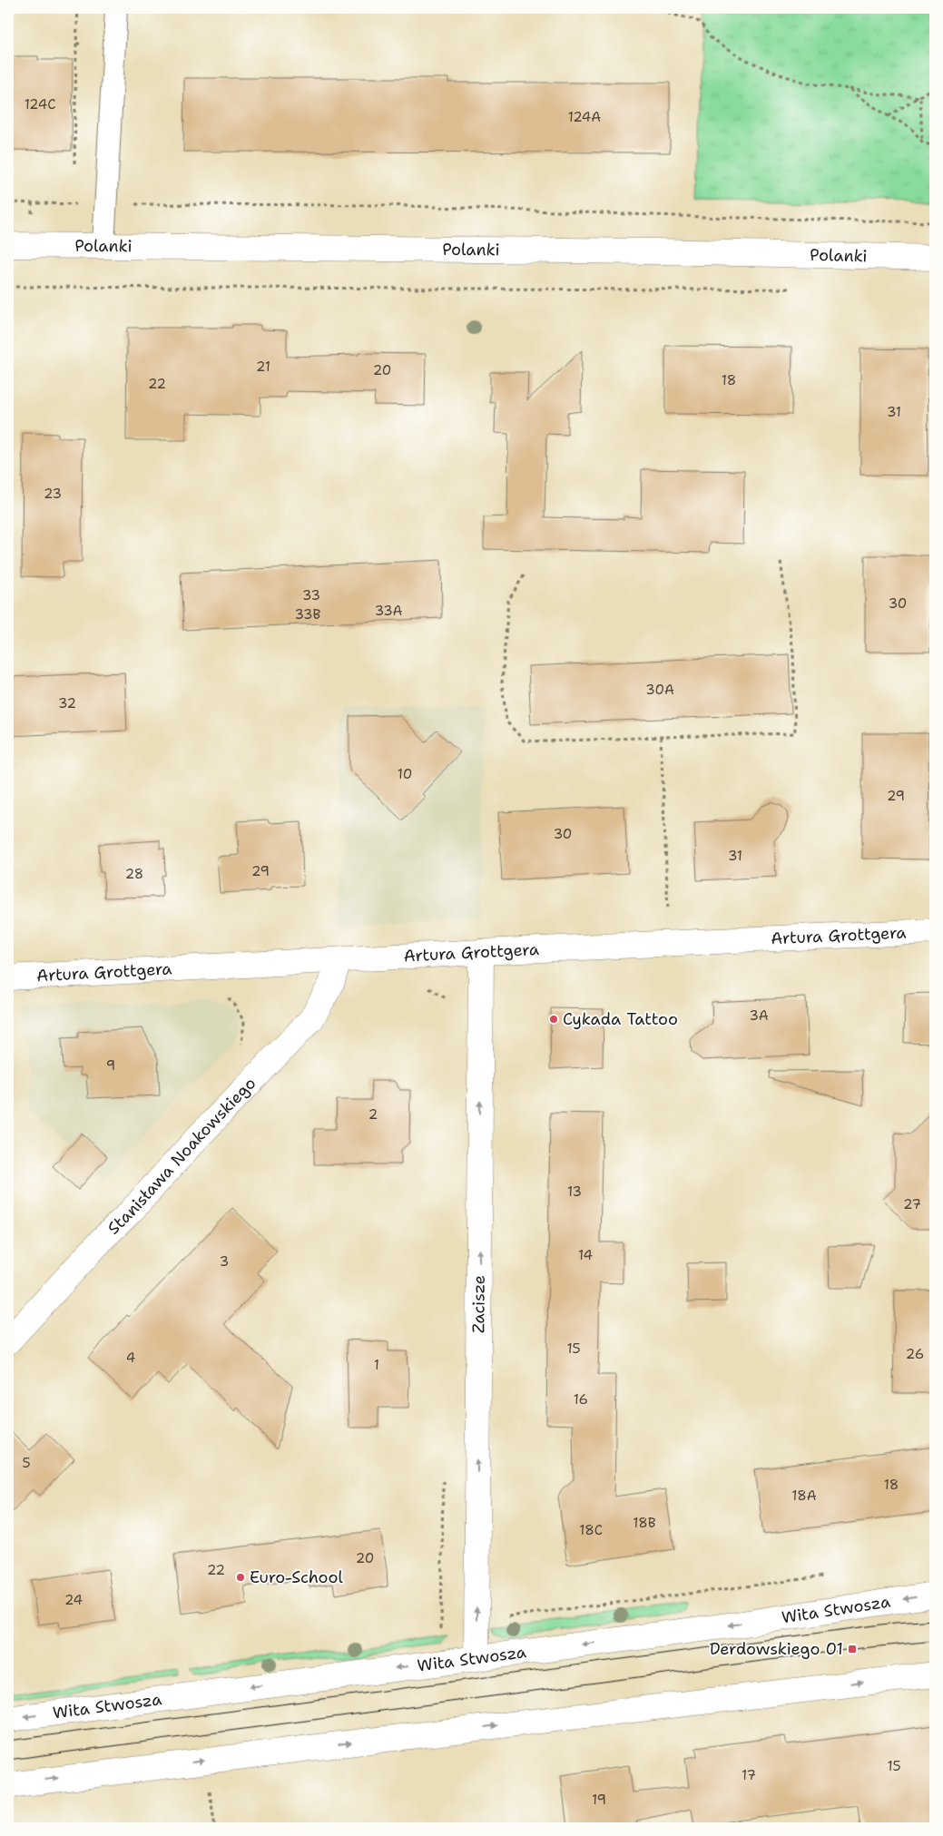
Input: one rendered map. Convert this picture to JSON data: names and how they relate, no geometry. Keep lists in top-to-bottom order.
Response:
{
  "streets": {
    "street": [
      "Polanki",
      "Artura Grottgera",
      "Stanisława Noakowskiego",
      "Zacisze",
      "Wita Stwosza"
    ]
  },
  "crossings": [
    ["Artura Grottgera", "Stanisława Noakowskiego"],
    ["Artura Grottgera", "Zacisze"],
    ["Zacisze", "Wita Stwosza"]
  ],
  "one_way": ["Zacisze"],
  "places": {
    "other": ["Cykada Tattoo", "Euro-School"],
    "transit": ["Derdowskiego 01"]
  },
  "house_numbers": [
    "124C",
    "124A",
    "21",
    "20",
    "18",
    "22",
    "31",
    "23",
    "33",
    "30",
    "33A",
    "33B",
    "30A",
    "32",
    "10",
    "29",
    "30",
    "31",
    "29",
    "28",
    "3A",
    "9",
    "2",
    "13",
    "27",
    "14",
    "3",
    "15",
    "26",
    "4",
    "1",
    "16",
    "5",
    "18",
    "18A",
    "18B",
    "18C",
    "20",
    "22",
    "24",
    "15",
    "17",
    "19"
  ]
}
